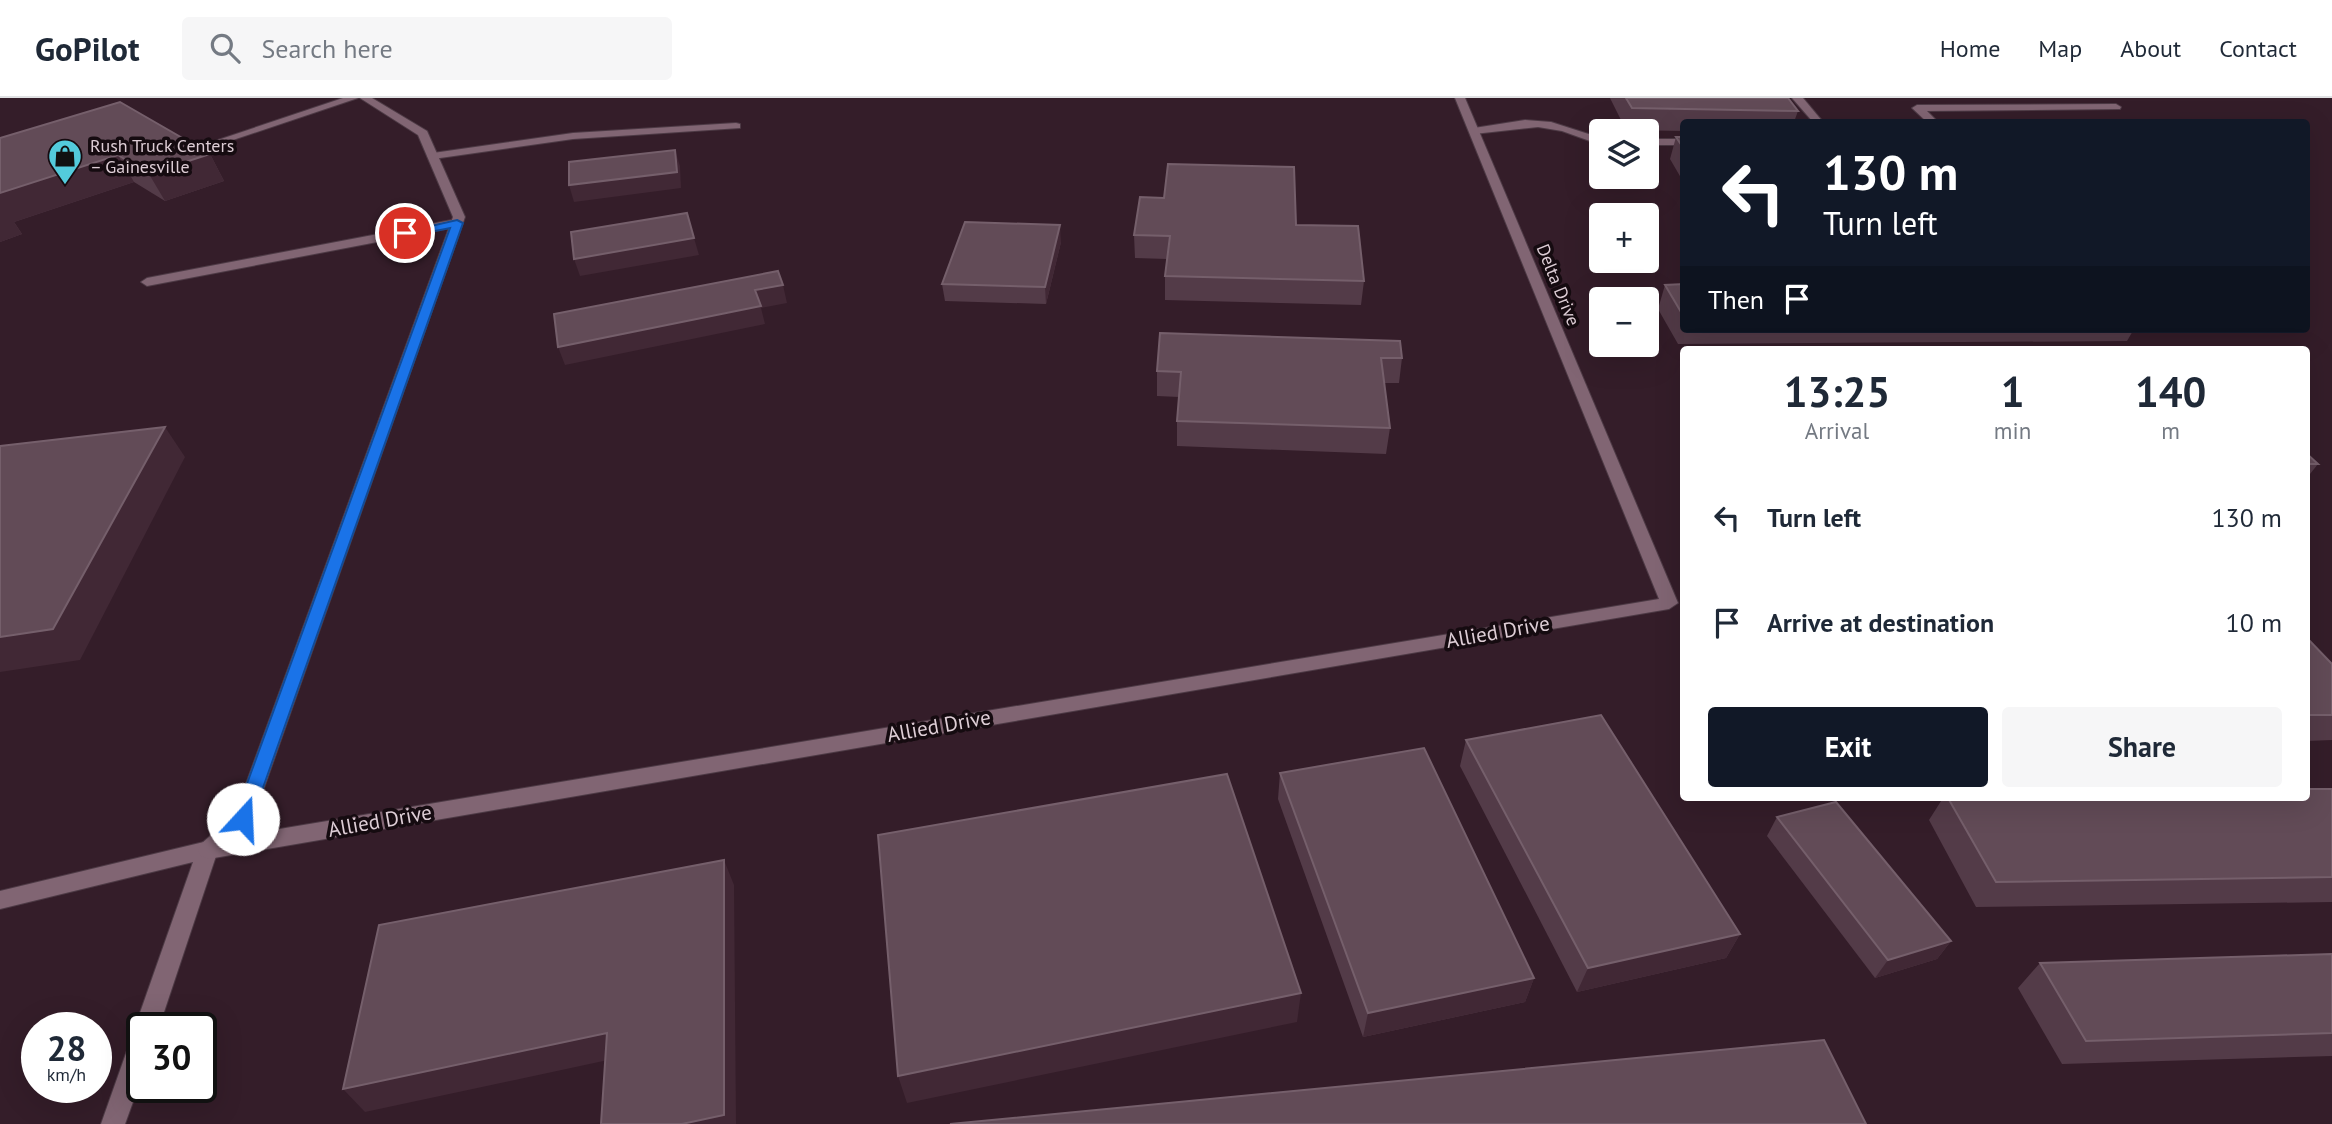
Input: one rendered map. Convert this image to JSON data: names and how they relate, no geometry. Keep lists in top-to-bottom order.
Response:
{
  "streets": {
    "street": ["Delta Drive", "Allied Drive"]
  },
  "crossings": [
    ["Delta Drive", "Allied Drive"]
  ],
  "places": {
    "shop": ["Rush Truck Centers – Gainesville"]
  },
  "page": {
    "header": "GoPilot",
    "search": "Search here",
    "nav": [
      "Home",
      "Map",
      "About",
      "Contact"
    ],
    "map_buttons": ["+", "−"],
    "turn": ["130 m", "Turn left"],
    "then": "Then",
    "eta": [
      "13:25",
      "Arrival",
      "1",
      "min",
      "140",
      "m"
    ],
    "list": [
      {
        "name": "Turn left",
        "value": "130 m"
      },
      {
        "name": "Arrive at destination",
        "value": "10 m"
      }
    ],
    "buttons": ["Exit", "Share"],
    "speed": "28 km/h",
    "limit": "30"
  }
}
